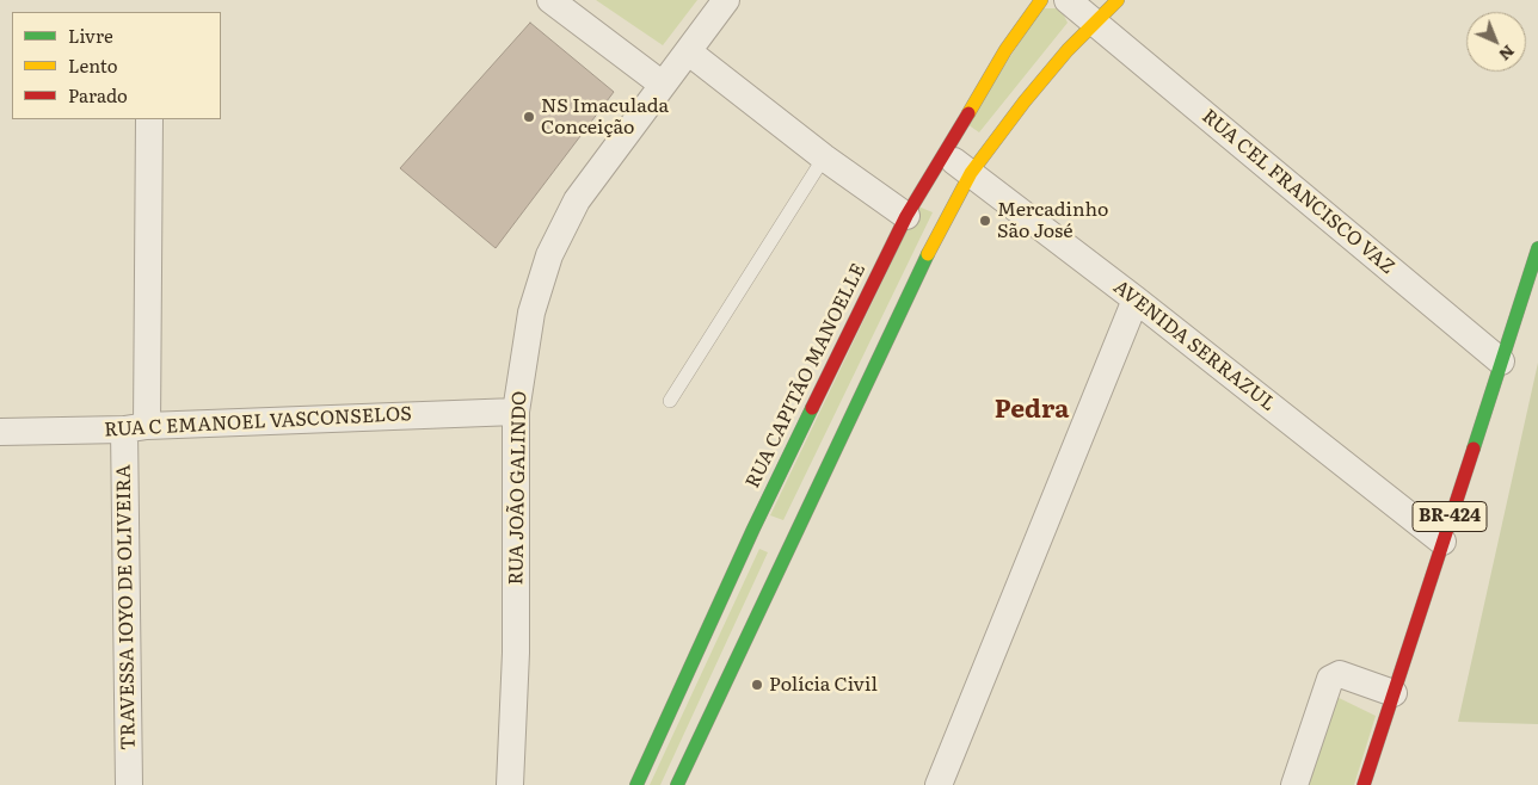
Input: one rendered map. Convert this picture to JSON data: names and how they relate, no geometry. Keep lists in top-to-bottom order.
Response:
{
  "streets": {
    "street": [
      "RUA CEL FRANCISCO VAZ",
      "AVENIDA SERRAZUL",
      "RUA CAPITÃO MANOELLE",
      "RUA C EMANOEL VASCONSELOS",
      "RUA JOÃO GALINDO",
      "BR-424",
      "TRAVESSA IOYO DE OLIVEIRA"
    ]
  },
  "crossings": [
    ["RUA CEL FRANCISCO VAZ", "BR-424"],
    ["AVENIDA SERRAZUL", "RUA CAPITÃO MANOELLE"],
    ["AVENIDA SERRAZUL", "BR-424"],
    ["RUA C EMANOEL VASCONSELOS", "RUA JOÃO GALINDO"],
    ["RUA C EMANOEL VASCONSELOS", "TRAVESSA IOYO DE OLIVEIRA"]
  ],
  "districts": ["Pedra"],
  "places": ["NS Imaculada Conceição", "Mercadinho São José", "Polícia Civil"],
  "legend": ["Livre", "Lento", "Parado"],
  "north": "bottom right"
}
